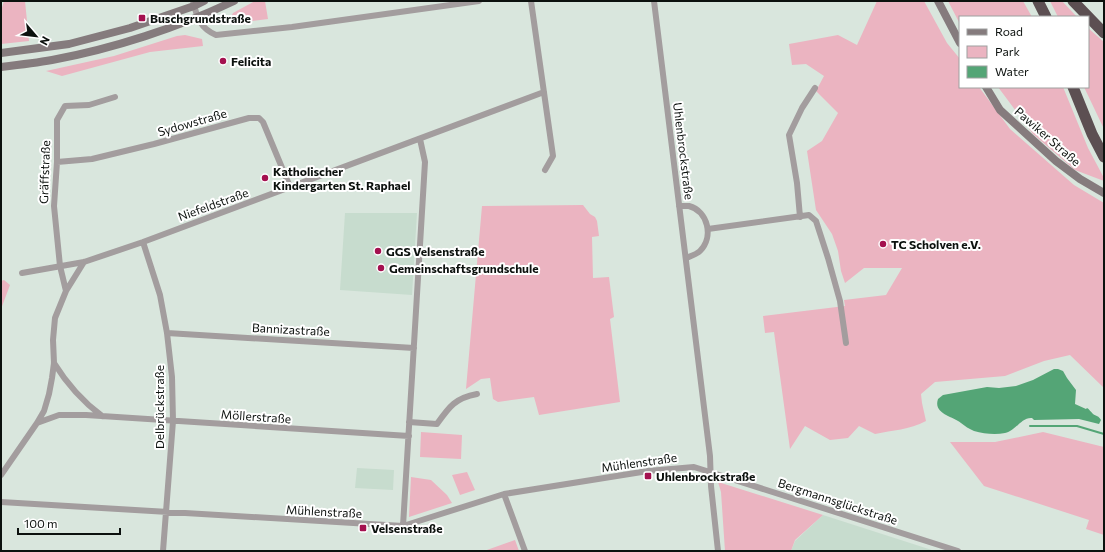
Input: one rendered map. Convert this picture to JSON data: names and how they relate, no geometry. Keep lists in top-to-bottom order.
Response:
{
  "streets": {
    "main road": ["Pawiker Straße"],
    "street": [
      "Sydowstraße",
      "Uhlenbrockstraße",
      "Gräffstraße",
      "Niefeldstraße",
      "Bannizastraße",
      "Delbrückstraße",
      "Möllerstraße",
      "Mühlenstraße",
      "Bergmannsglückstraße"
    ]
  },
  "crossings": [
    ["Sydowstraße", "Gräffstraße"],
    ["Sydowstraße", "Niefeldstraße"],
    ["Uhlenbrockstraße", "Mühlenstraße"],
    ["Uhlenbrockstraße", "Bergmannsglückstraße"],
    ["Gräffstraße", "Niefeldstraße"],
    ["Niefeldstraße", "Delbrückstraße"],
    ["Bannizastraße", "Delbrückstraße"],
    ["Delbrückstraße", "Möllerstraße"],
    ["Delbrückstraße", "Mühlenstraße"],
    ["Mühlenstraße", "Bergmannsglückstraße"]
  ],
  "places": {
    "transit": ["Buschgrundstraße", "Uhlenbrockstraße", "Velsenstraße"],
    "other": [
      "Felicita",
      "Katholischer Kindergarten St. Raphael",
      "TC Scholven e.V.",
      "GGS Velsenstraße",
      "Gemeinschaftsgrundschule"
    ]
  },
  "legend": ["Road", "Park", "Water"],
  "scale_bar": "100 m",
  "north": "bottom right"
}
